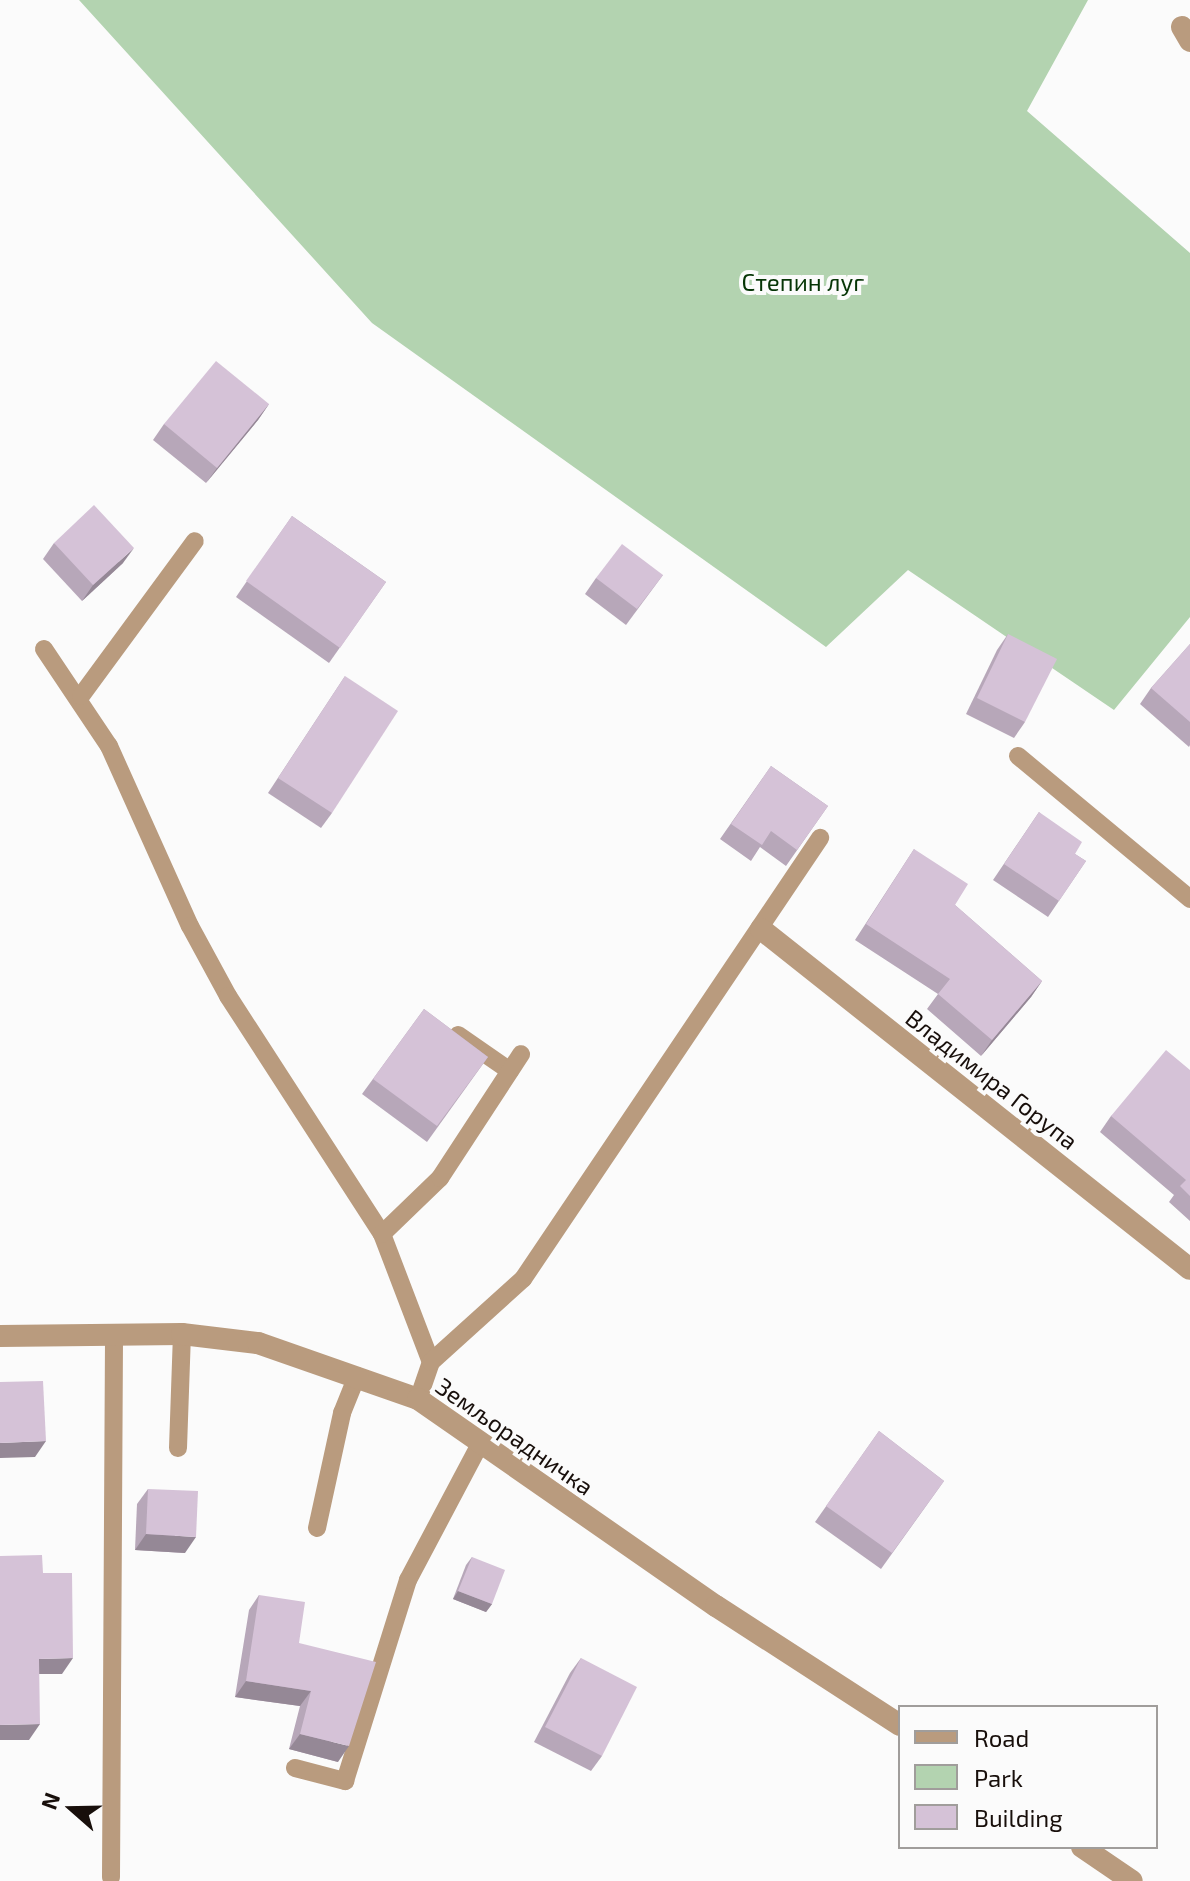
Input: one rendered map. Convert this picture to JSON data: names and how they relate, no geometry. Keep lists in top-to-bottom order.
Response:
{
  "streets": {
    "street": ["Владимира Горупа", "Земљорадничка"]
  },
  "parks": ["Степин луг"],
  "legend": ["Road", "Park", "Building"],
  "north": "left"
}
